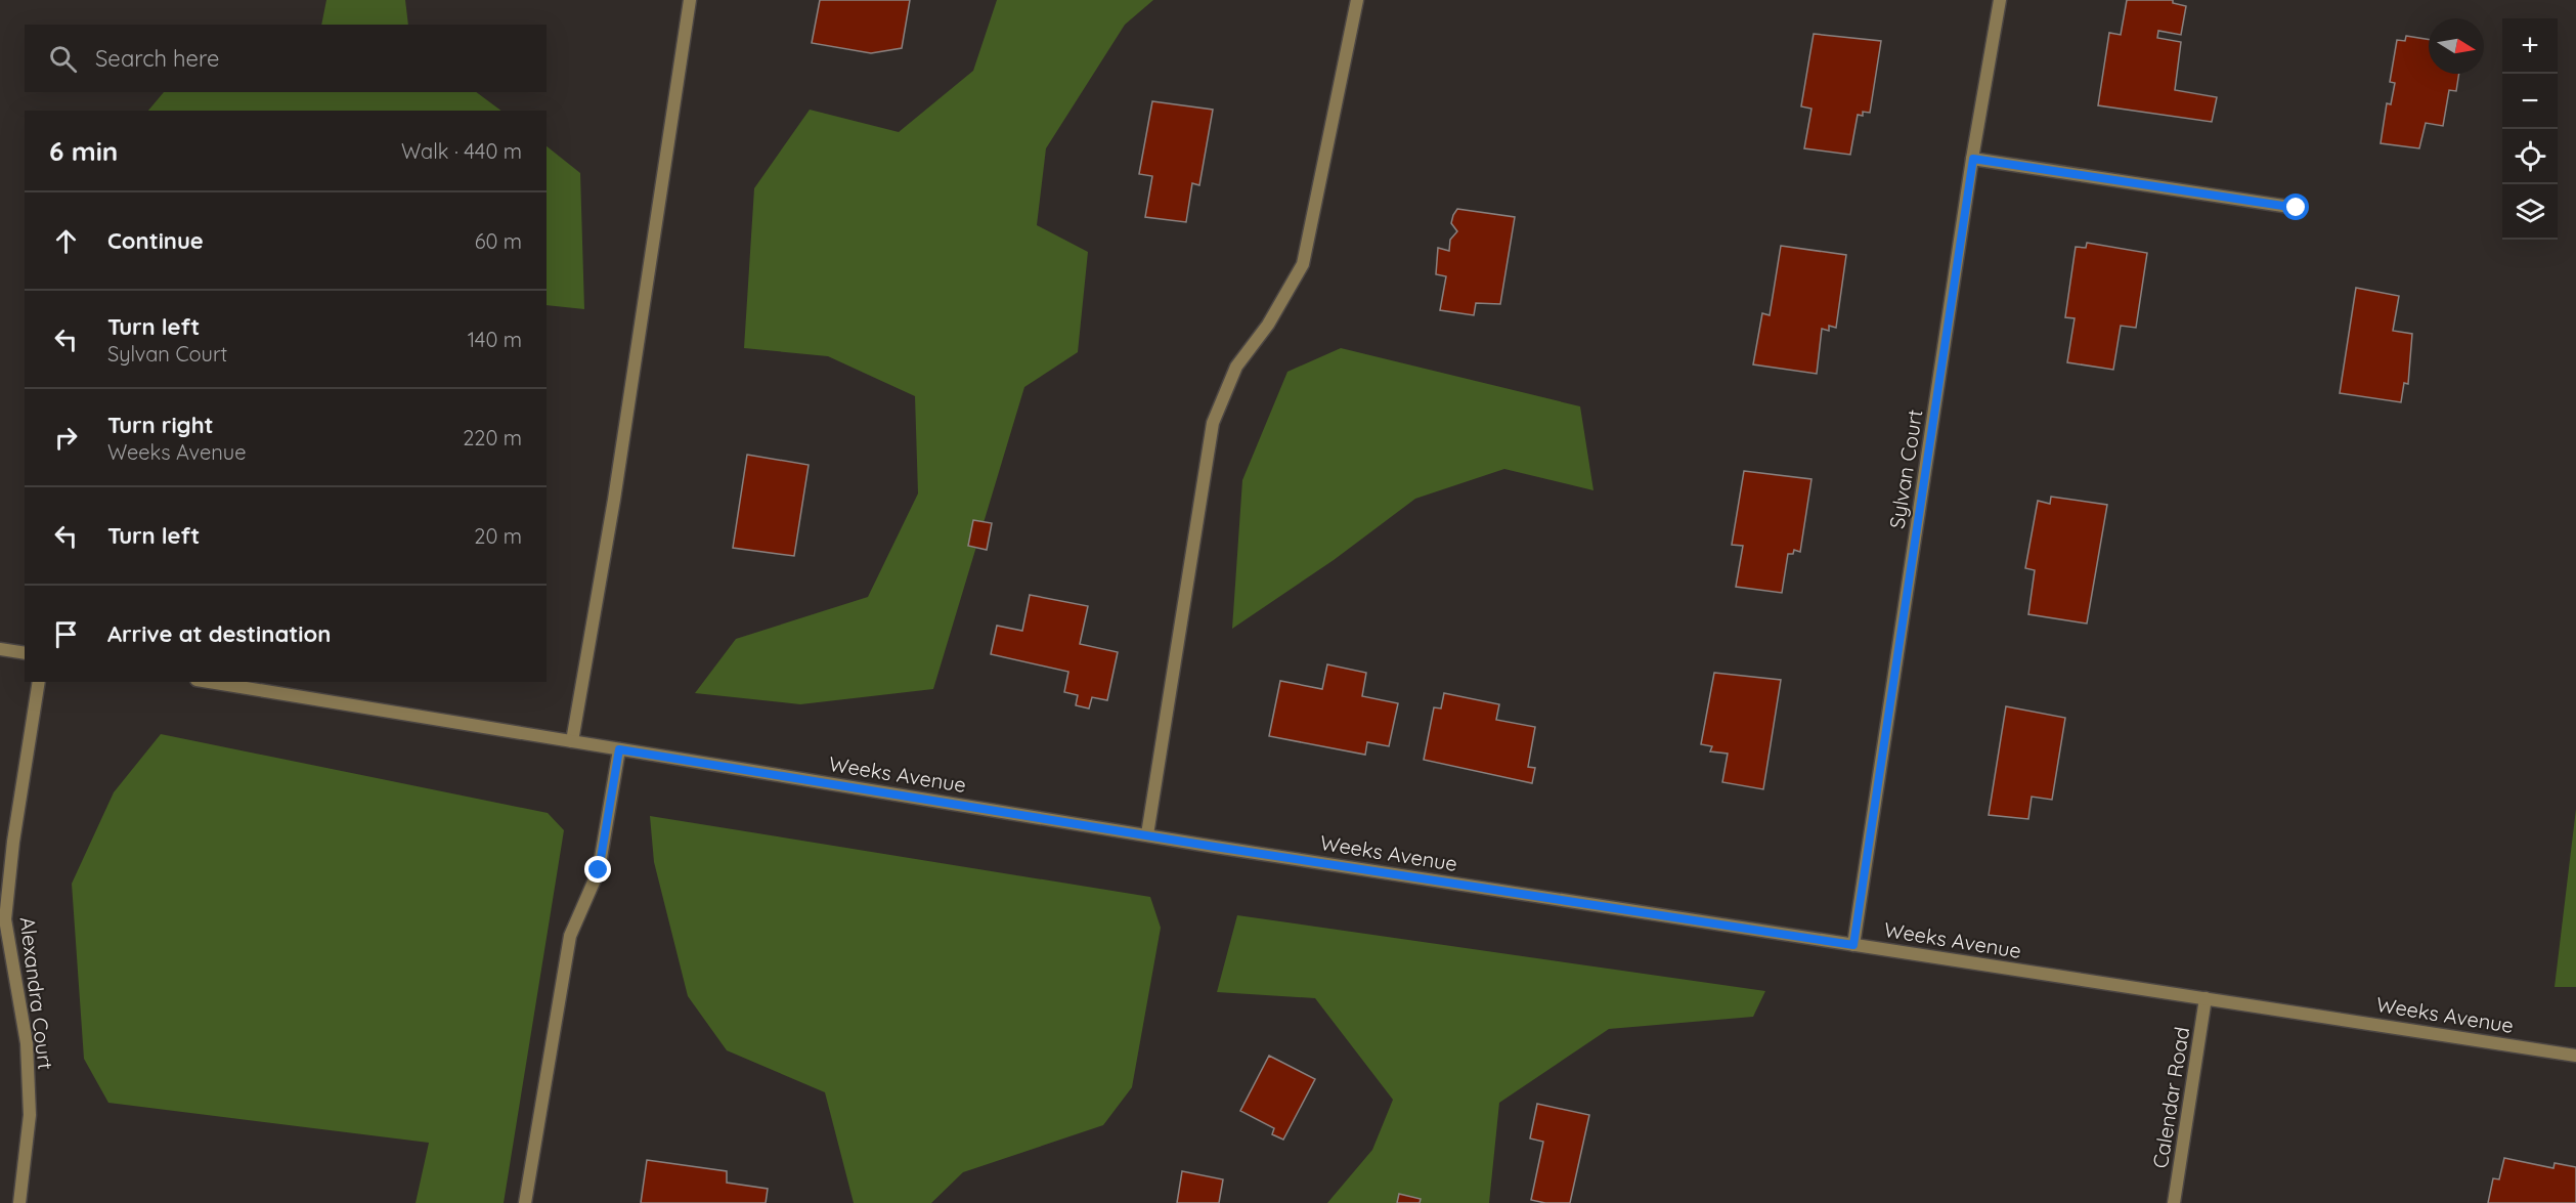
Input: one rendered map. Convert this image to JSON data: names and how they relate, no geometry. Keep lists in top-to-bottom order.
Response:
{
  "streets": {
    "street": [
      "Sylvan Court",
      "Weeks Avenue",
      "Alexandra Court",
      "Calendar Road"
    ]
  },
  "crossings": [
    ["Sylvan Court", "Weeks Avenue"],
    ["Weeks Avenue", "Calendar Road"]
  ],
  "north": "right",
  "page": {
    "map_buttons": ["+", "−"],
    "search": "Search here",
    "heading": ["6 min", "Walk · 440 m"],
    "list": [
      ["Continue", "60 m"],
      ["Turn left", "Sylvan Court", "140 m"],
      ["Turn right", "Weeks Avenue", "220 m"],
      ["Turn left", "20 m"],
      "Arrive at destination"
    ]
  }
}
